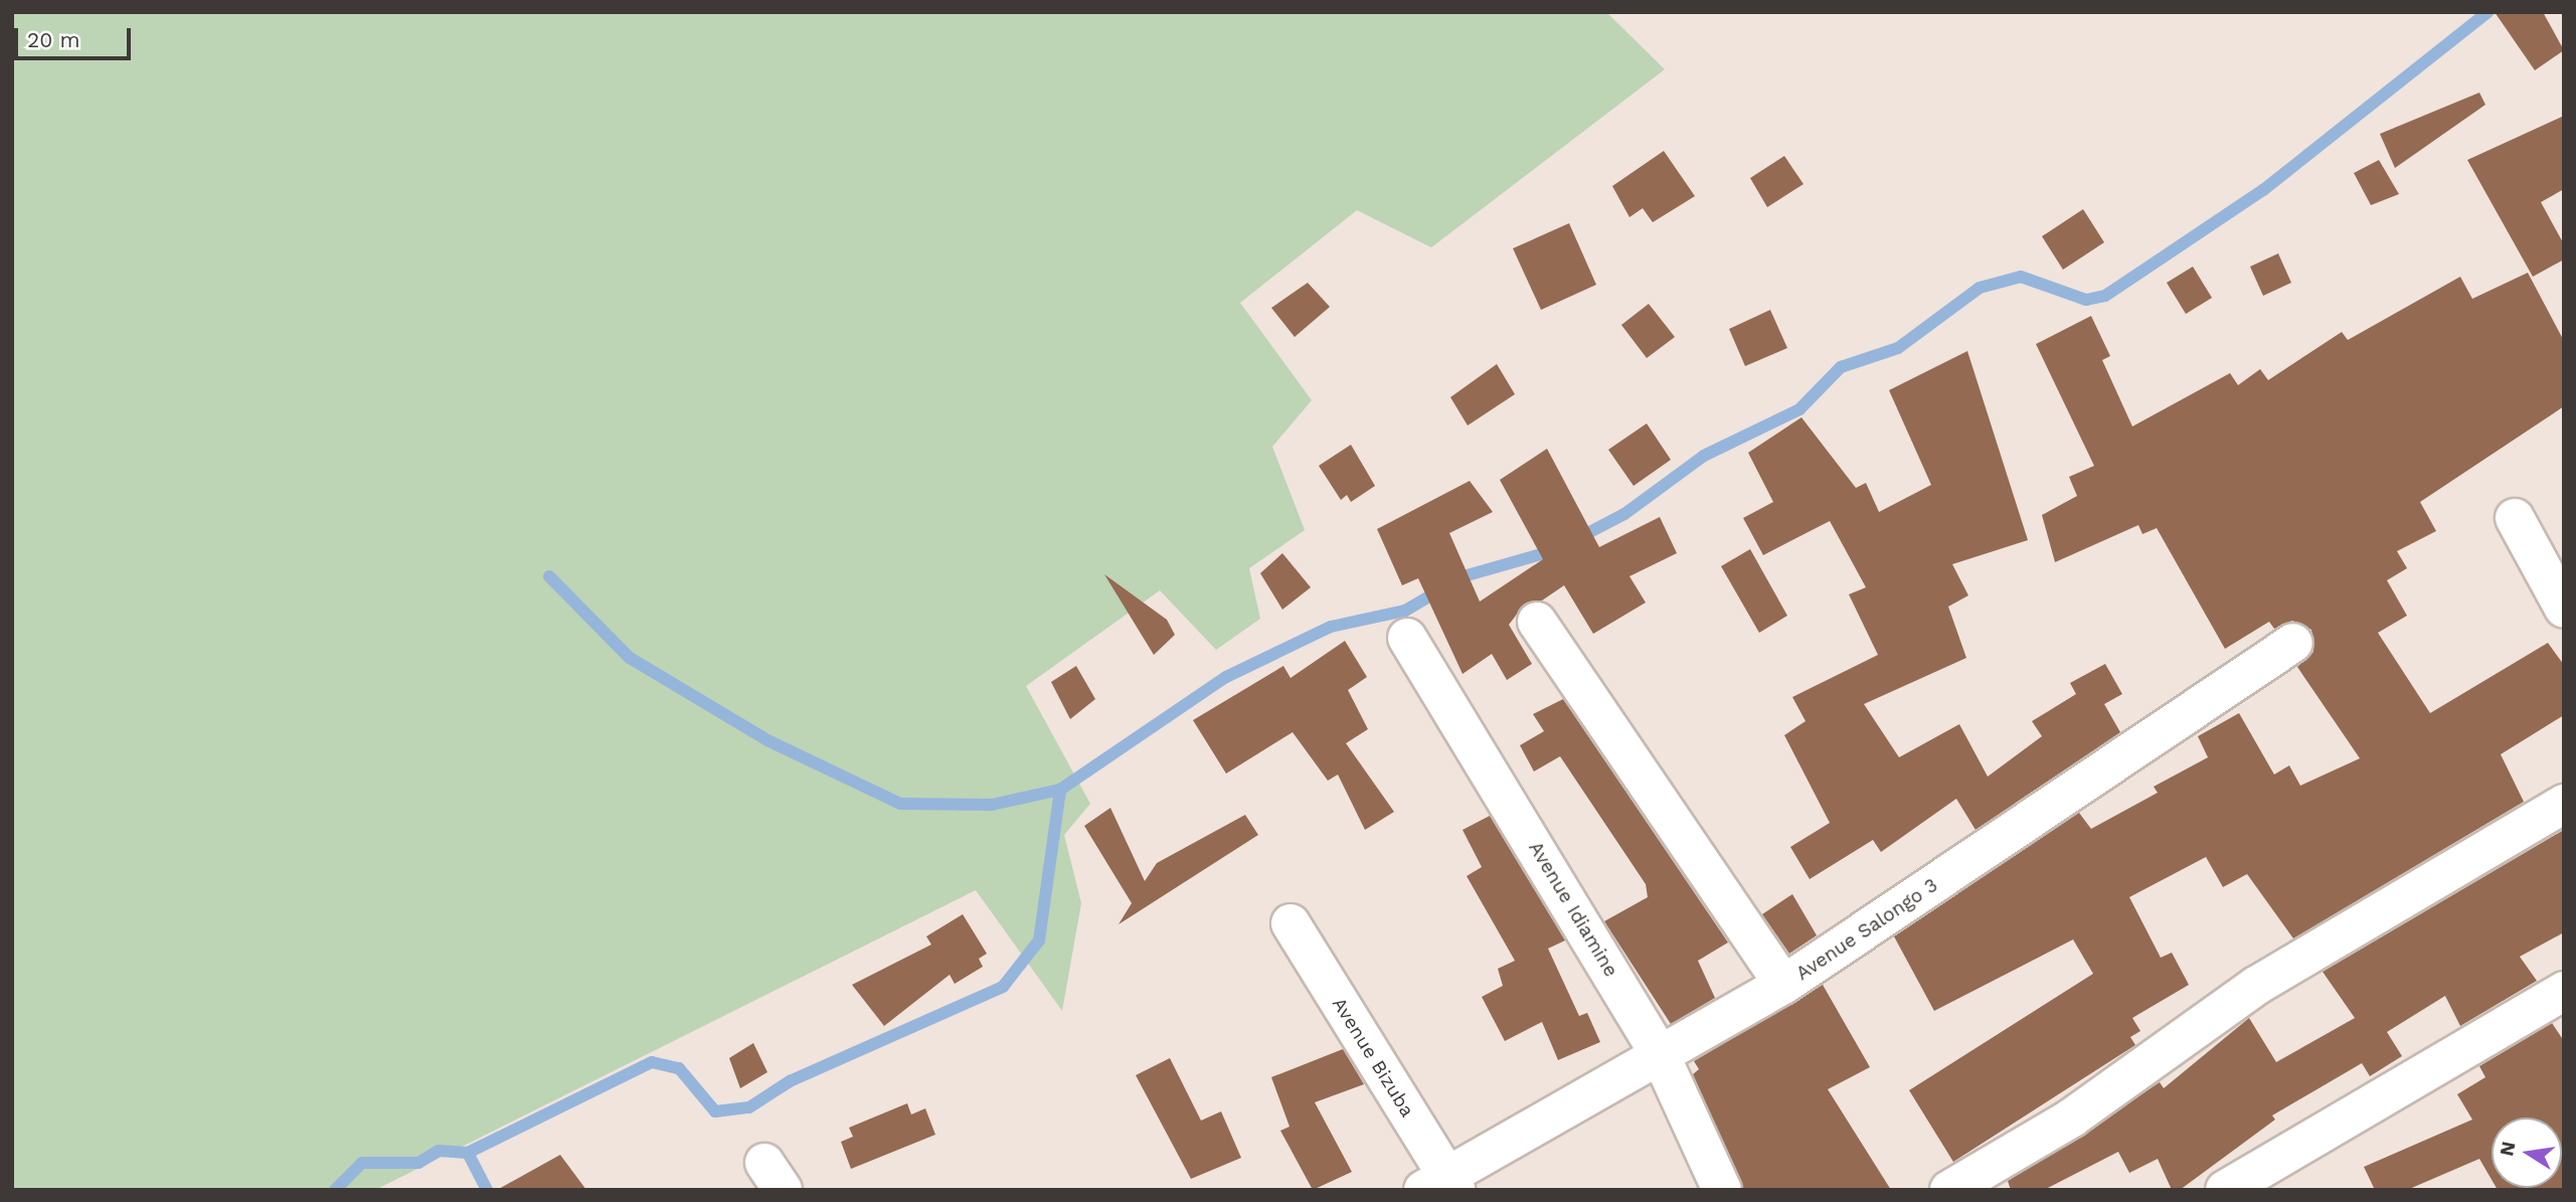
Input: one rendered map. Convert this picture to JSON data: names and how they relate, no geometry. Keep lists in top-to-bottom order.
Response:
{
  "streets": {
    "street": ["Avenue Idiamine", "Avenue Salongo 3", "Avenue Bizuba"]
  },
  "crossings": [
    ["Avenue Idiamine", "Avenue Salongo 3"],
    ["Avenue Salongo 3", "Avenue Bizuba"]
  ],
  "scale_bar": "20 m",
  "north": "left"
}
